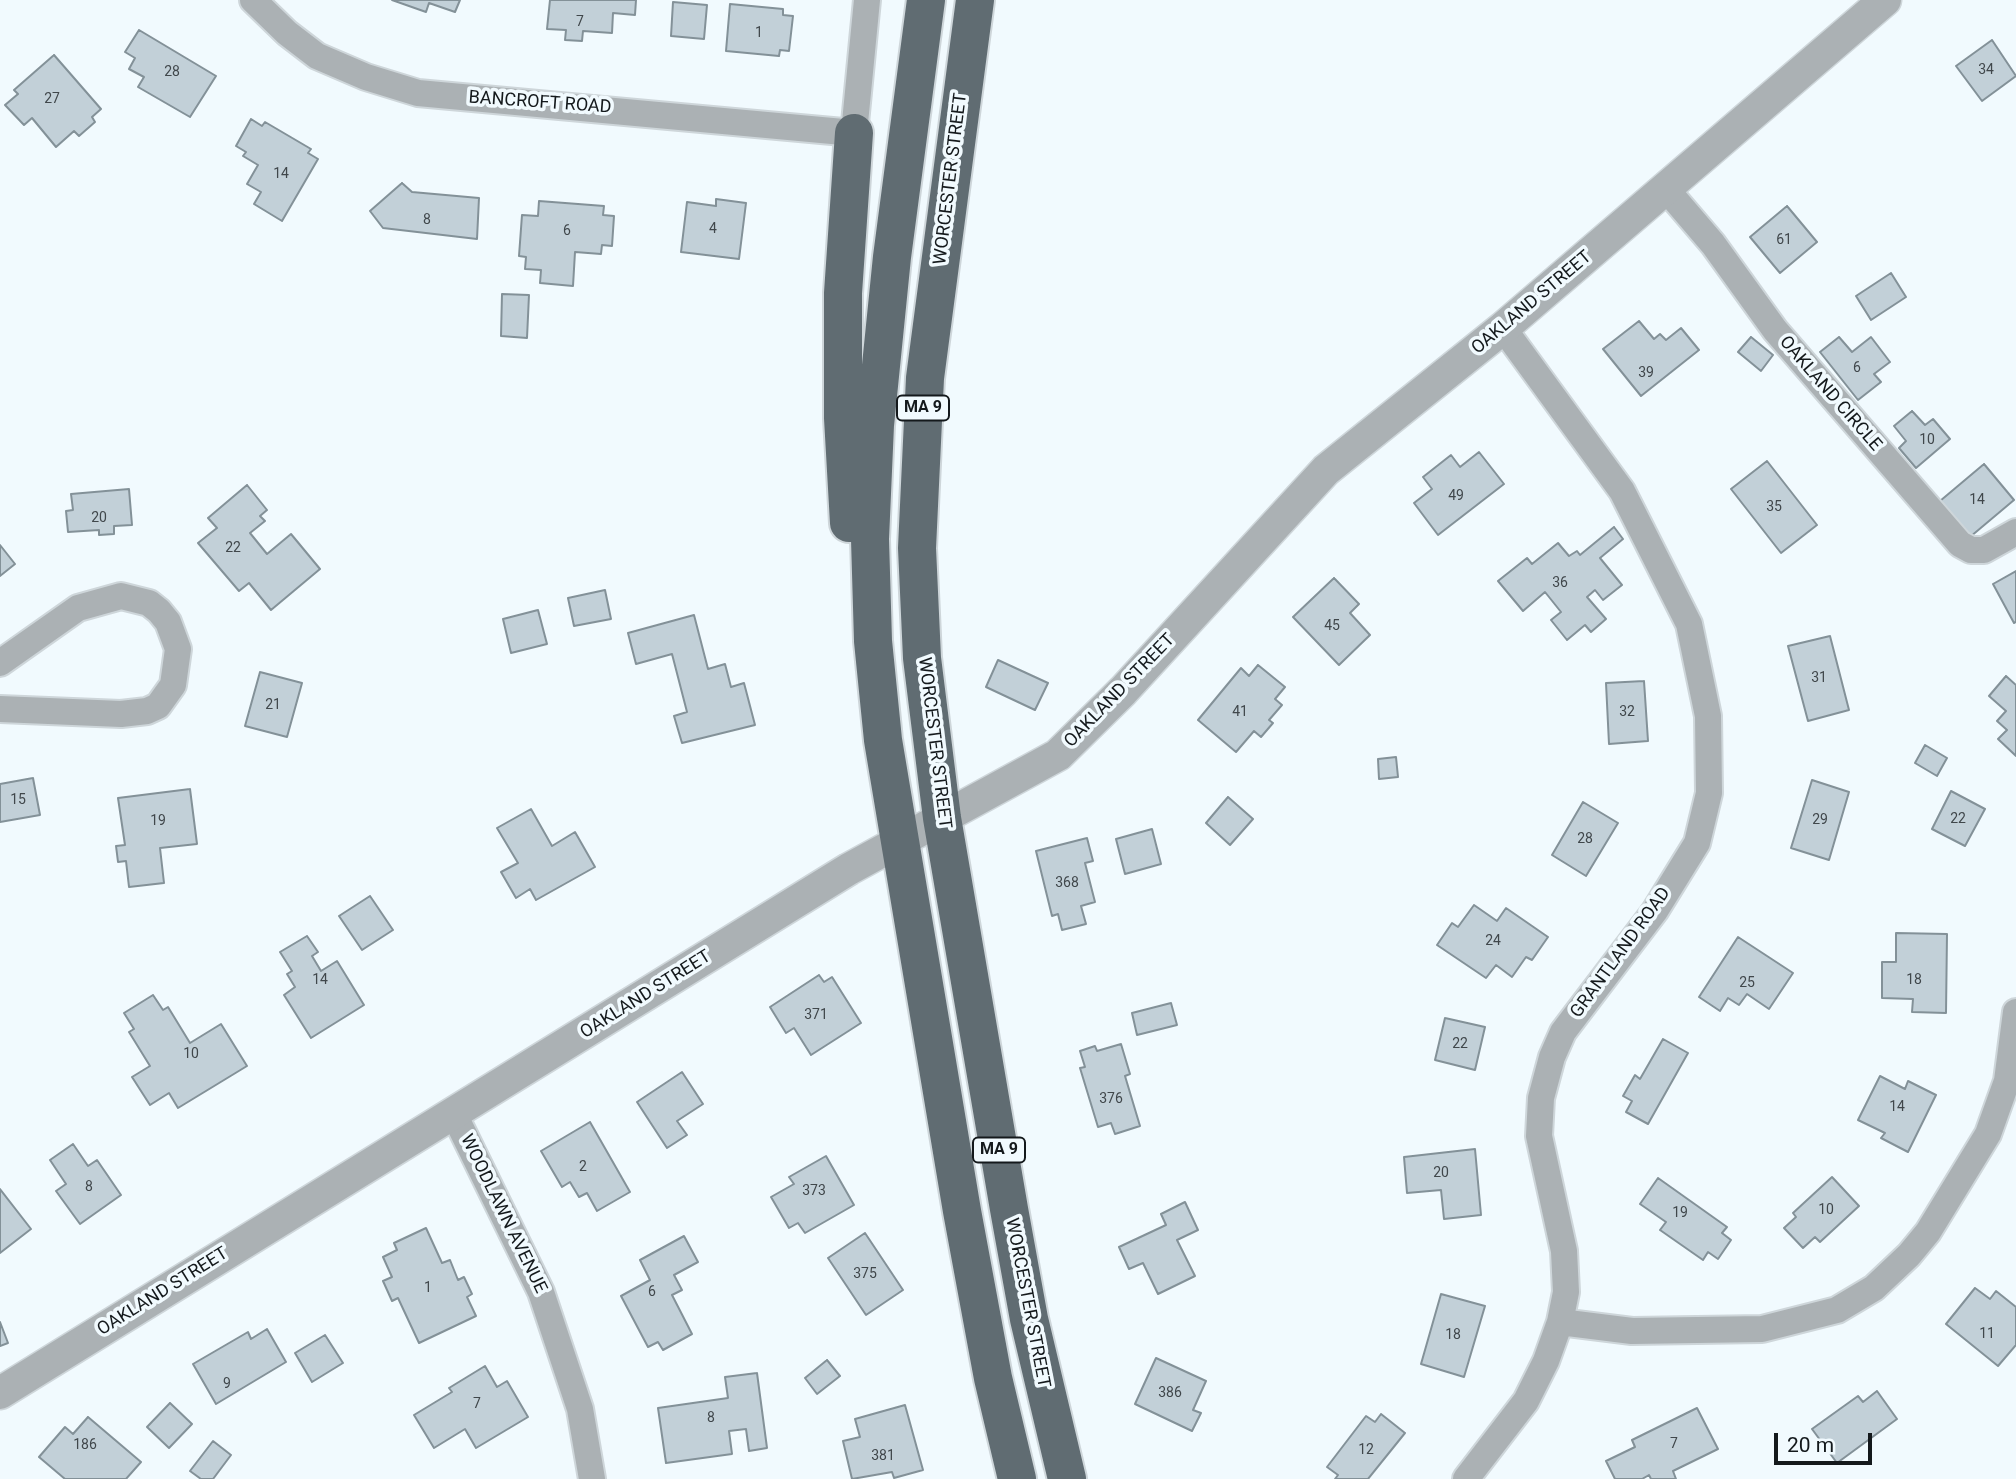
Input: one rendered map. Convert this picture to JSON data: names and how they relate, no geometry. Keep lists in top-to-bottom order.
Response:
{
  "streets": {
    "highway": ["WORCESTER STREET", "MA 9"],
    "street": [
      "BANCROFT ROAD",
      "OAKLAND STREET",
      "OAKLAND CIRCLE",
      "GRANTLAND ROAD",
      "WOODLAWN AVENUE"
    ]
  },
  "crossings": [
    ["WORCESTER STREET", "OAKLAND STREET"],
    ["OAKLAND STREET", "OAKLAND CIRCLE"],
    ["OAKLAND STREET", "MA 9"],
    ["OAKLAND STREET", "GRANTLAND ROAD"],
    ["OAKLAND STREET", "WOODLAWN AVENUE"]
  ],
  "house_numbers": [
    "7",
    "1",
    "34",
    "28",
    "27",
    "14",
    "8",
    "4",
    "6",
    "61",
    "6",
    "39",
    "10",
    "49",
    "14",
    "35",
    "20",
    "22",
    "36",
    "45",
    "31",
    "21",
    "41",
    "32",
    "15",
    "22",
    "29",
    "19",
    "28",
    "368",
    "24",
    "14",
    "18",
    "25",
    "371",
    "22",
    "10",
    "376",
    "14",
    "2",
    "20",
    "8",
    "373",
    "10",
    "19",
    "375",
    "1",
    "6",
    "11",
    "18",
    "9",
    "386",
    "7",
    "8",
    "7",
    "186",
    "12",
    "381"
  ],
  "scale_bar": "20 m"
}
